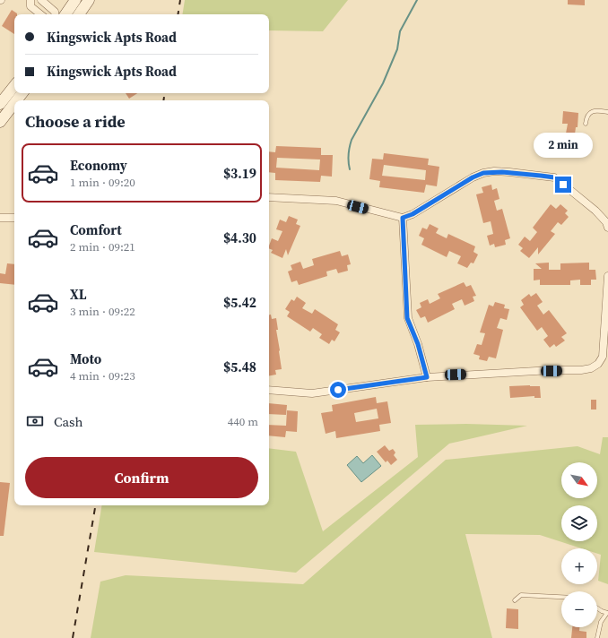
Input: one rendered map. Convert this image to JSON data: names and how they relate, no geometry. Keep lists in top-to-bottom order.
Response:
{
  "north": "bottom right",
  "page": {
    "banner": ["Kingswick Apts Road", "Kingswick Apts Road"],
    "heading": "Choose a ride",
    "bubble": "2 min",
    "list": [
      {
        "name": "Economy",
        "note": "1 min · 09:20",
        "value": "$3.19"
      },
      {
        "name": "Comfort",
        "note": "2 min · 09:21",
        "value": "$4.30"
      },
      {
        "name": "XL",
        "note": "3 min · 09:22",
        "value": "$5.42"
      },
      {
        "name": "Moto",
        "note": "4 min · 09:23",
        "value": "$5.48"
      }
    ],
    "pay": ["Cash", "440 m"],
    "buttons": "Confirm",
    "map_buttons": ["+", "−"]
  }
}
